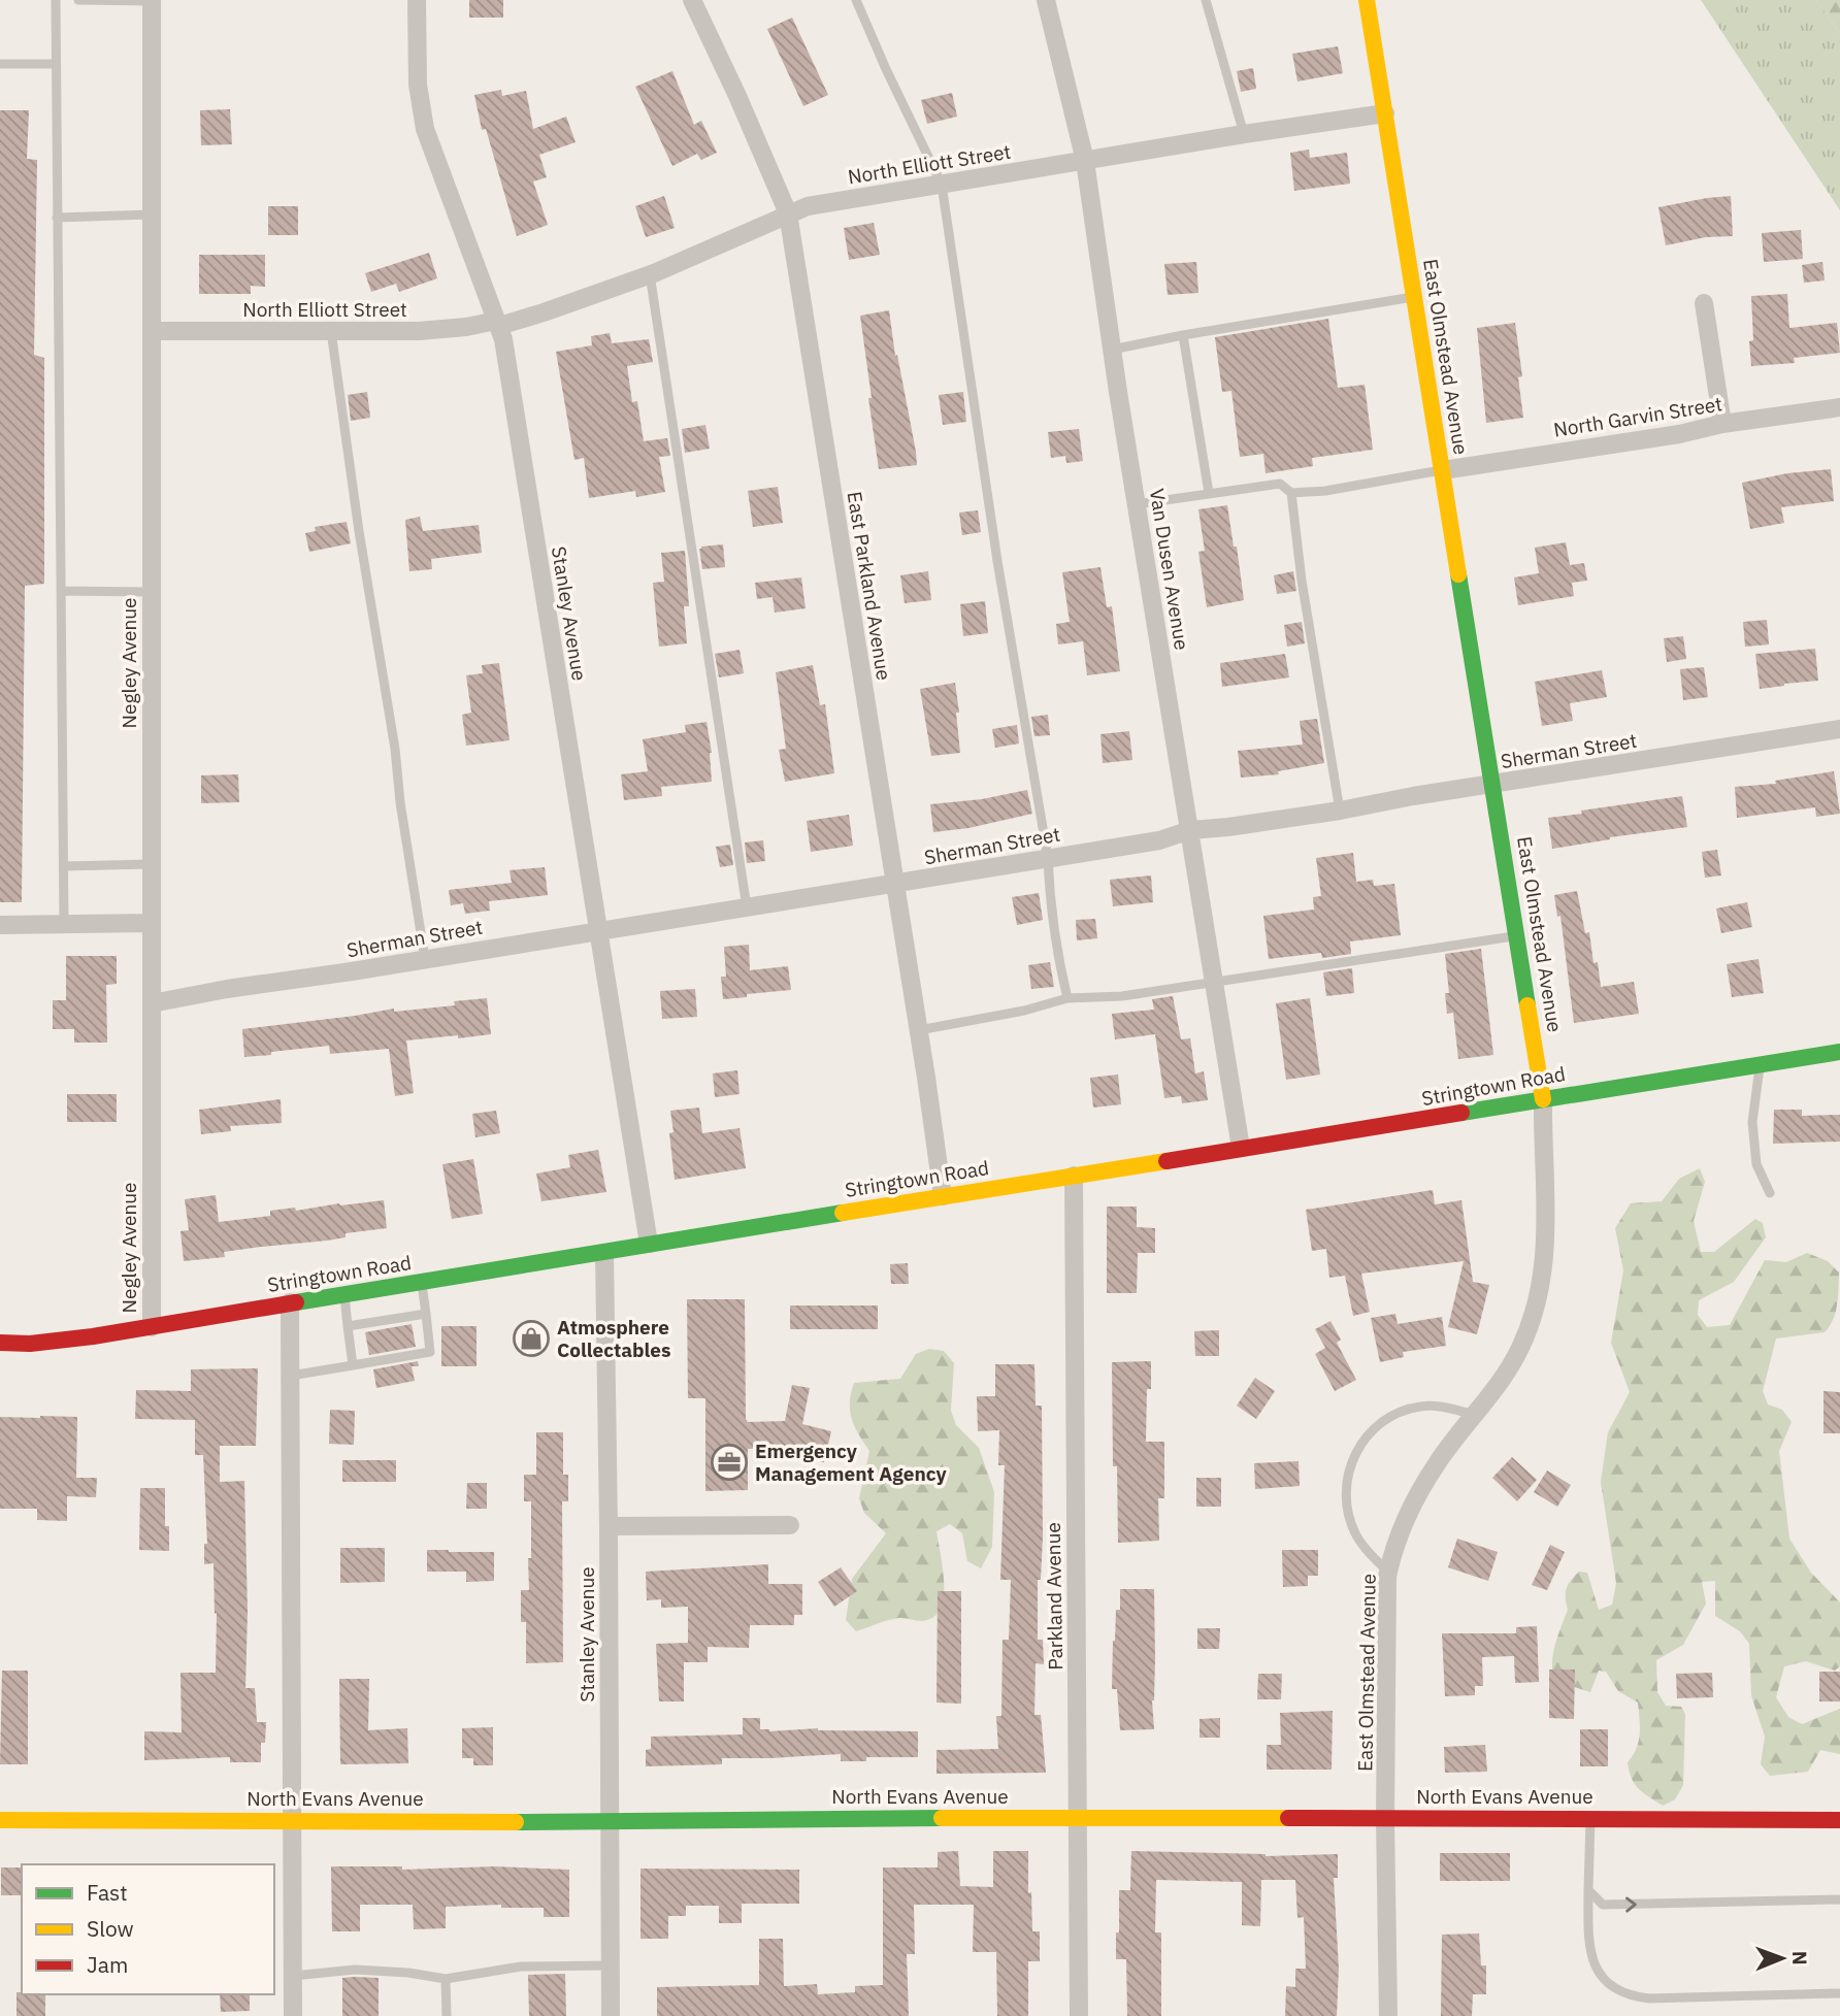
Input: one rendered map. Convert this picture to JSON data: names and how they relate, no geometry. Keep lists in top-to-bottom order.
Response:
{
  "streets": {
    "street": [
      "North Elliott Street",
      "East Olmstead Avenue",
      "North Garvin Street",
      "Van Dusen Avenue",
      "East Parkland Avenue",
      "Stanley Avenue",
      "Negley Avenue",
      "Sherman Street",
      "Stringtown Road",
      "Parkland Avenue",
      "North Evans Avenue"
    ]
  },
  "crossings": [
    ["North Elliott Street", "East Olmstead Avenue"],
    ["North Elliott Street", "Van Dusen Avenue"],
    ["North Elliott Street", "East Parkland Avenue"],
    ["North Elliott Street", "Stanley Avenue"],
    ["North Elliott Street", "Negley Avenue"],
    ["East Olmstead Avenue", "North Garvin Street"],
    ["East Olmstead Avenue", "Sherman Street"],
    ["East Olmstead Avenue", "Stringtown Road"],
    ["East Olmstead Avenue", "North Evans Avenue"],
    ["Van Dusen Avenue", "Sherman Street"],
    ["Van Dusen Avenue", "Stringtown Road"],
    ["East Parkland Avenue", "Sherman Street"],
    ["East Parkland Avenue", "Stringtown Road"],
    ["Stanley Avenue", "Sherman Street"],
    ["Stanley Avenue", "Stringtown Road"],
    ["Stanley Avenue", "North Evans Avenue"],
    ["Negley Avenue", "Sherman Street"],
    ["Negley Avenue", "Stringtown Road"],
    ["Stringtown Road", "Parkland Avenue"],
    ["Parkland Avenue", "North Evans Avenue"]
  ],
  "places": {
    "shop": ["Atmosphere Collectables"],
    "office": ["Emergency Management Agency"]
  },
  "legend": ["Fast", "Slow", "Jam"],
  "north": "right"
}
